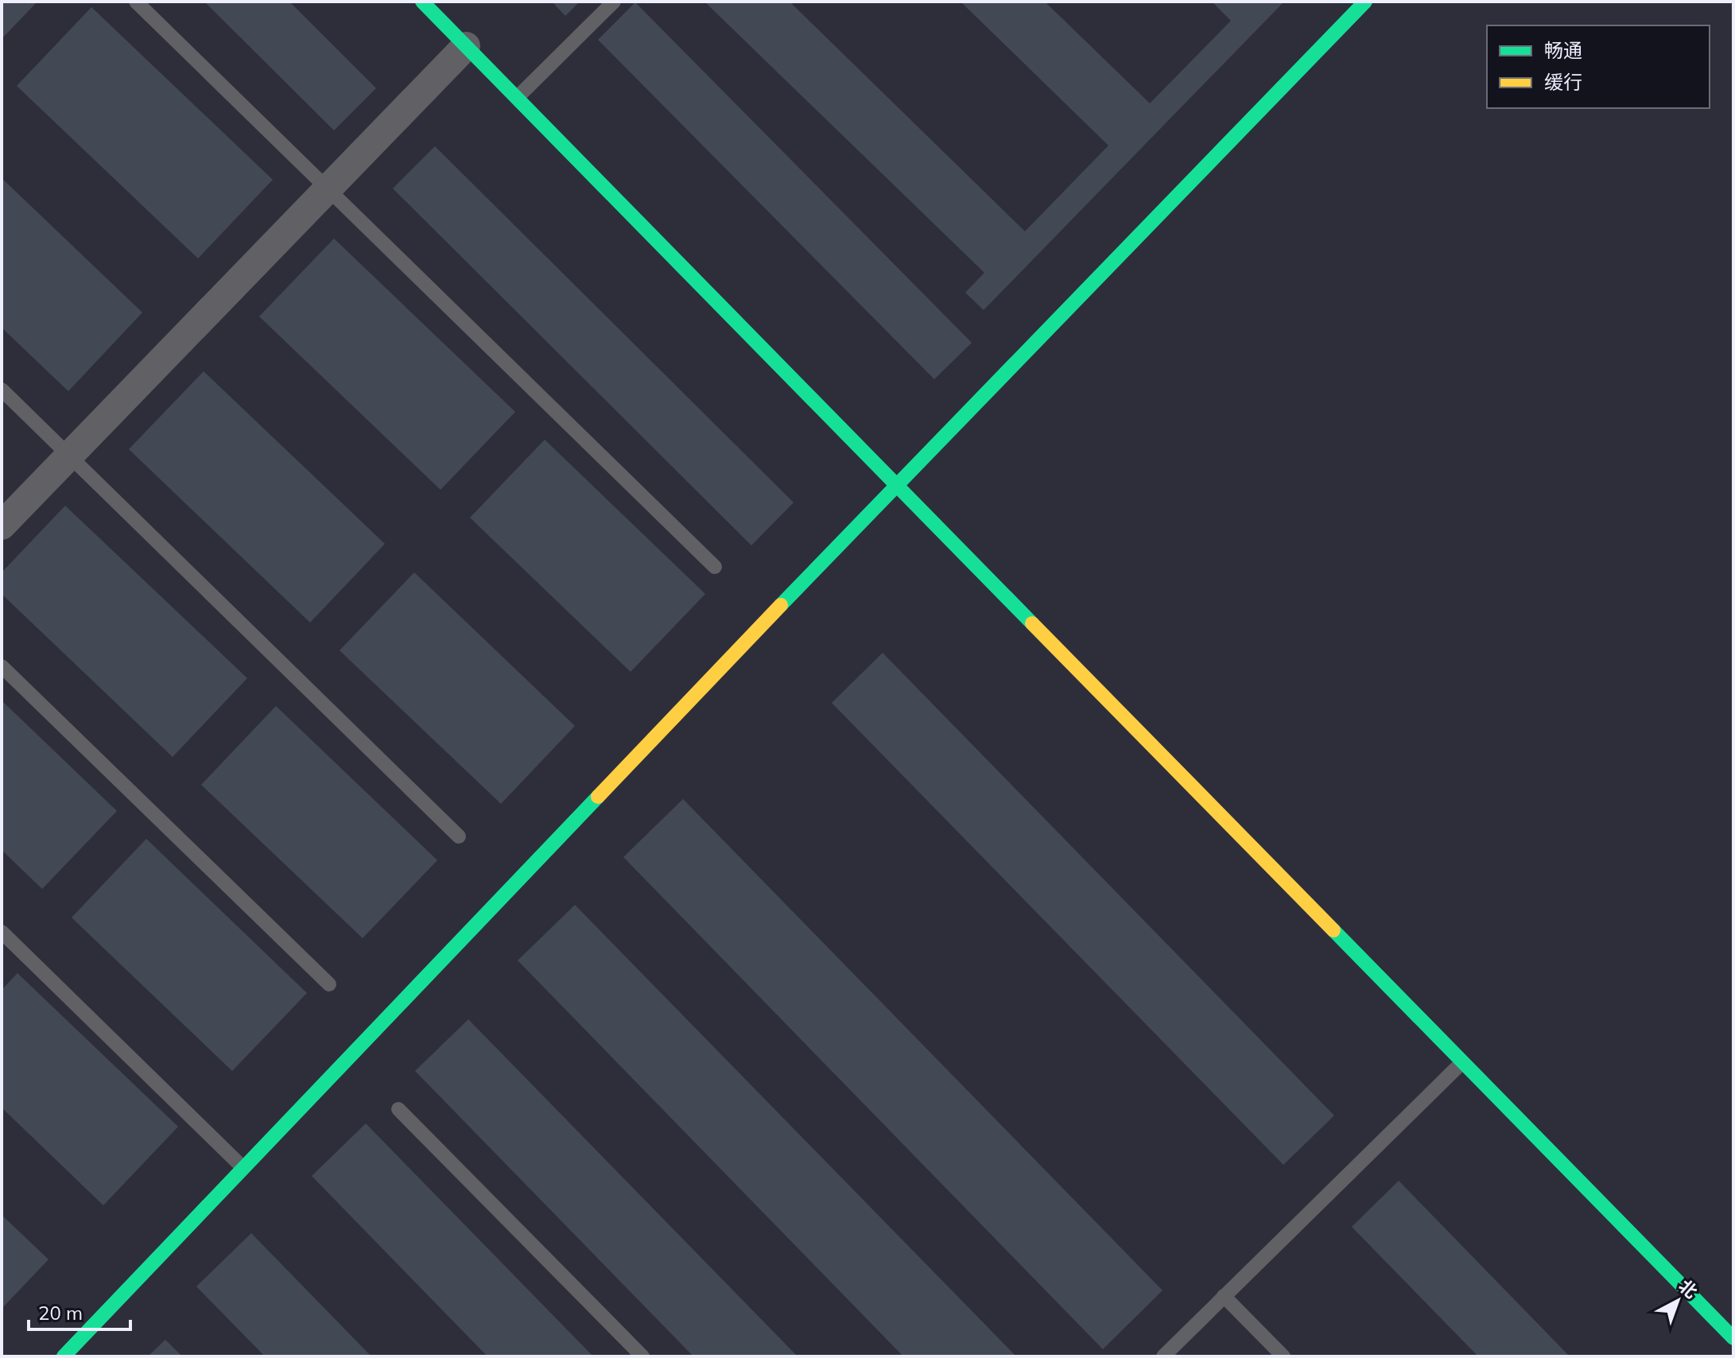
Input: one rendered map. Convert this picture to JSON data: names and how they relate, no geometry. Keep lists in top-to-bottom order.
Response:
{
  "legend": ["畅通", "缓行"],
  "scale_bar": "20 m",
  "north": "top right"
}
